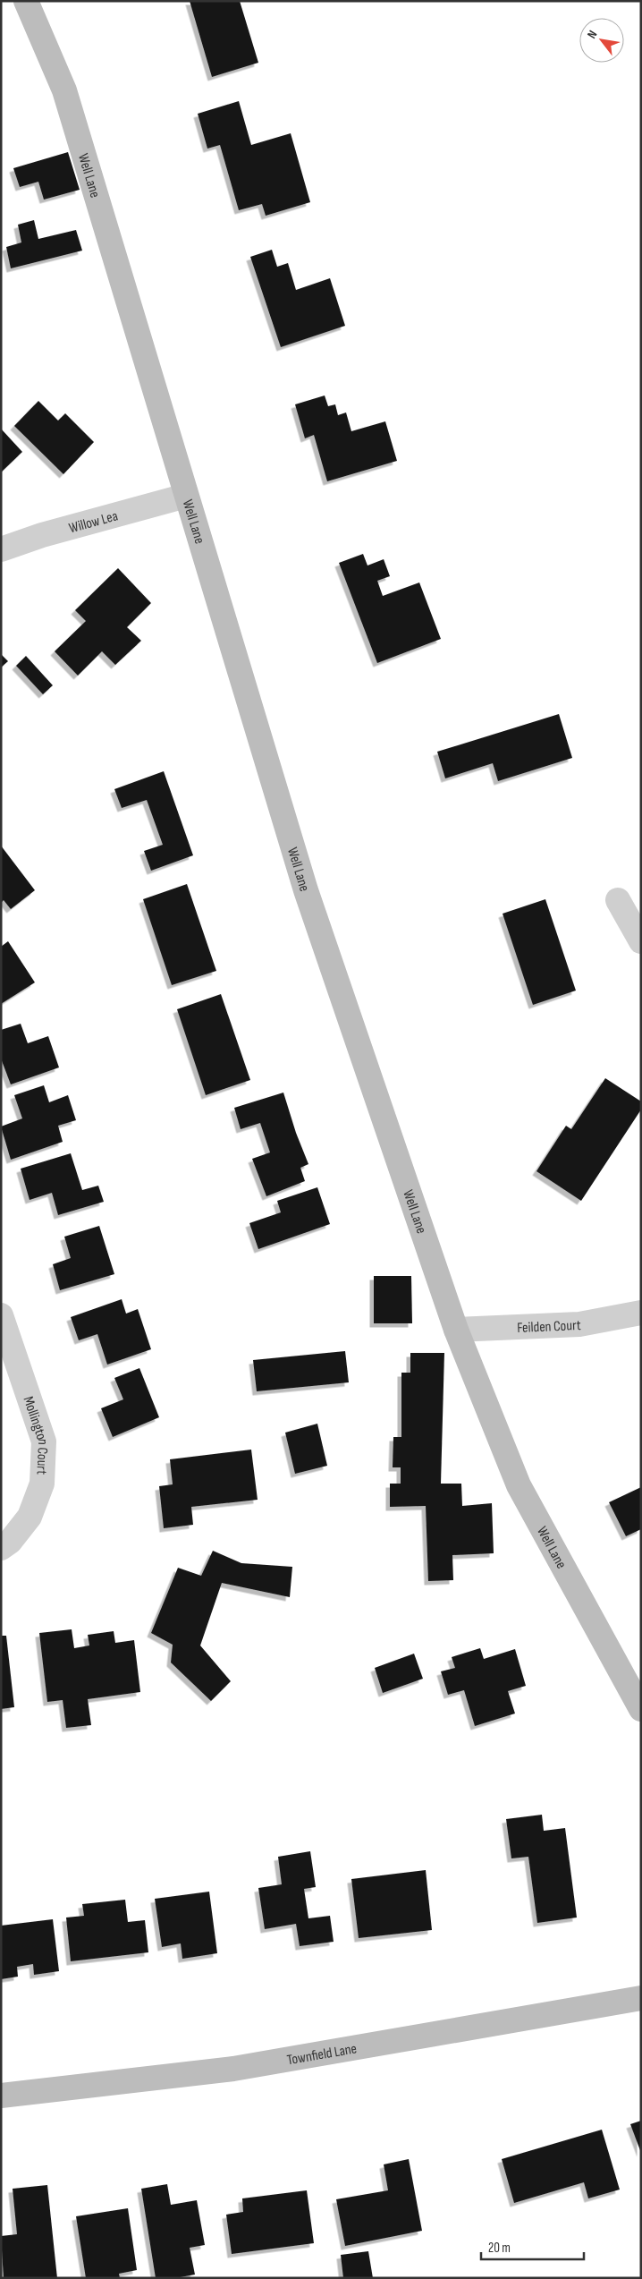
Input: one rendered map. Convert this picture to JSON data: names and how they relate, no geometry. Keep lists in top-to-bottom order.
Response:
{
  "streets": {
    "street": [
      "Well Lane",
      "Willow Lea",
      "Feilden Court",
      "Mollington Court",
      "Townfield Lane"
    ]
  },
  "crossings": [
    ["Well Lane", "Willow Lea"],
    ["Well Lane", "Feilden Court"]
  ],
  "scale_bar": "20 m",
  "north": "top left"
}
